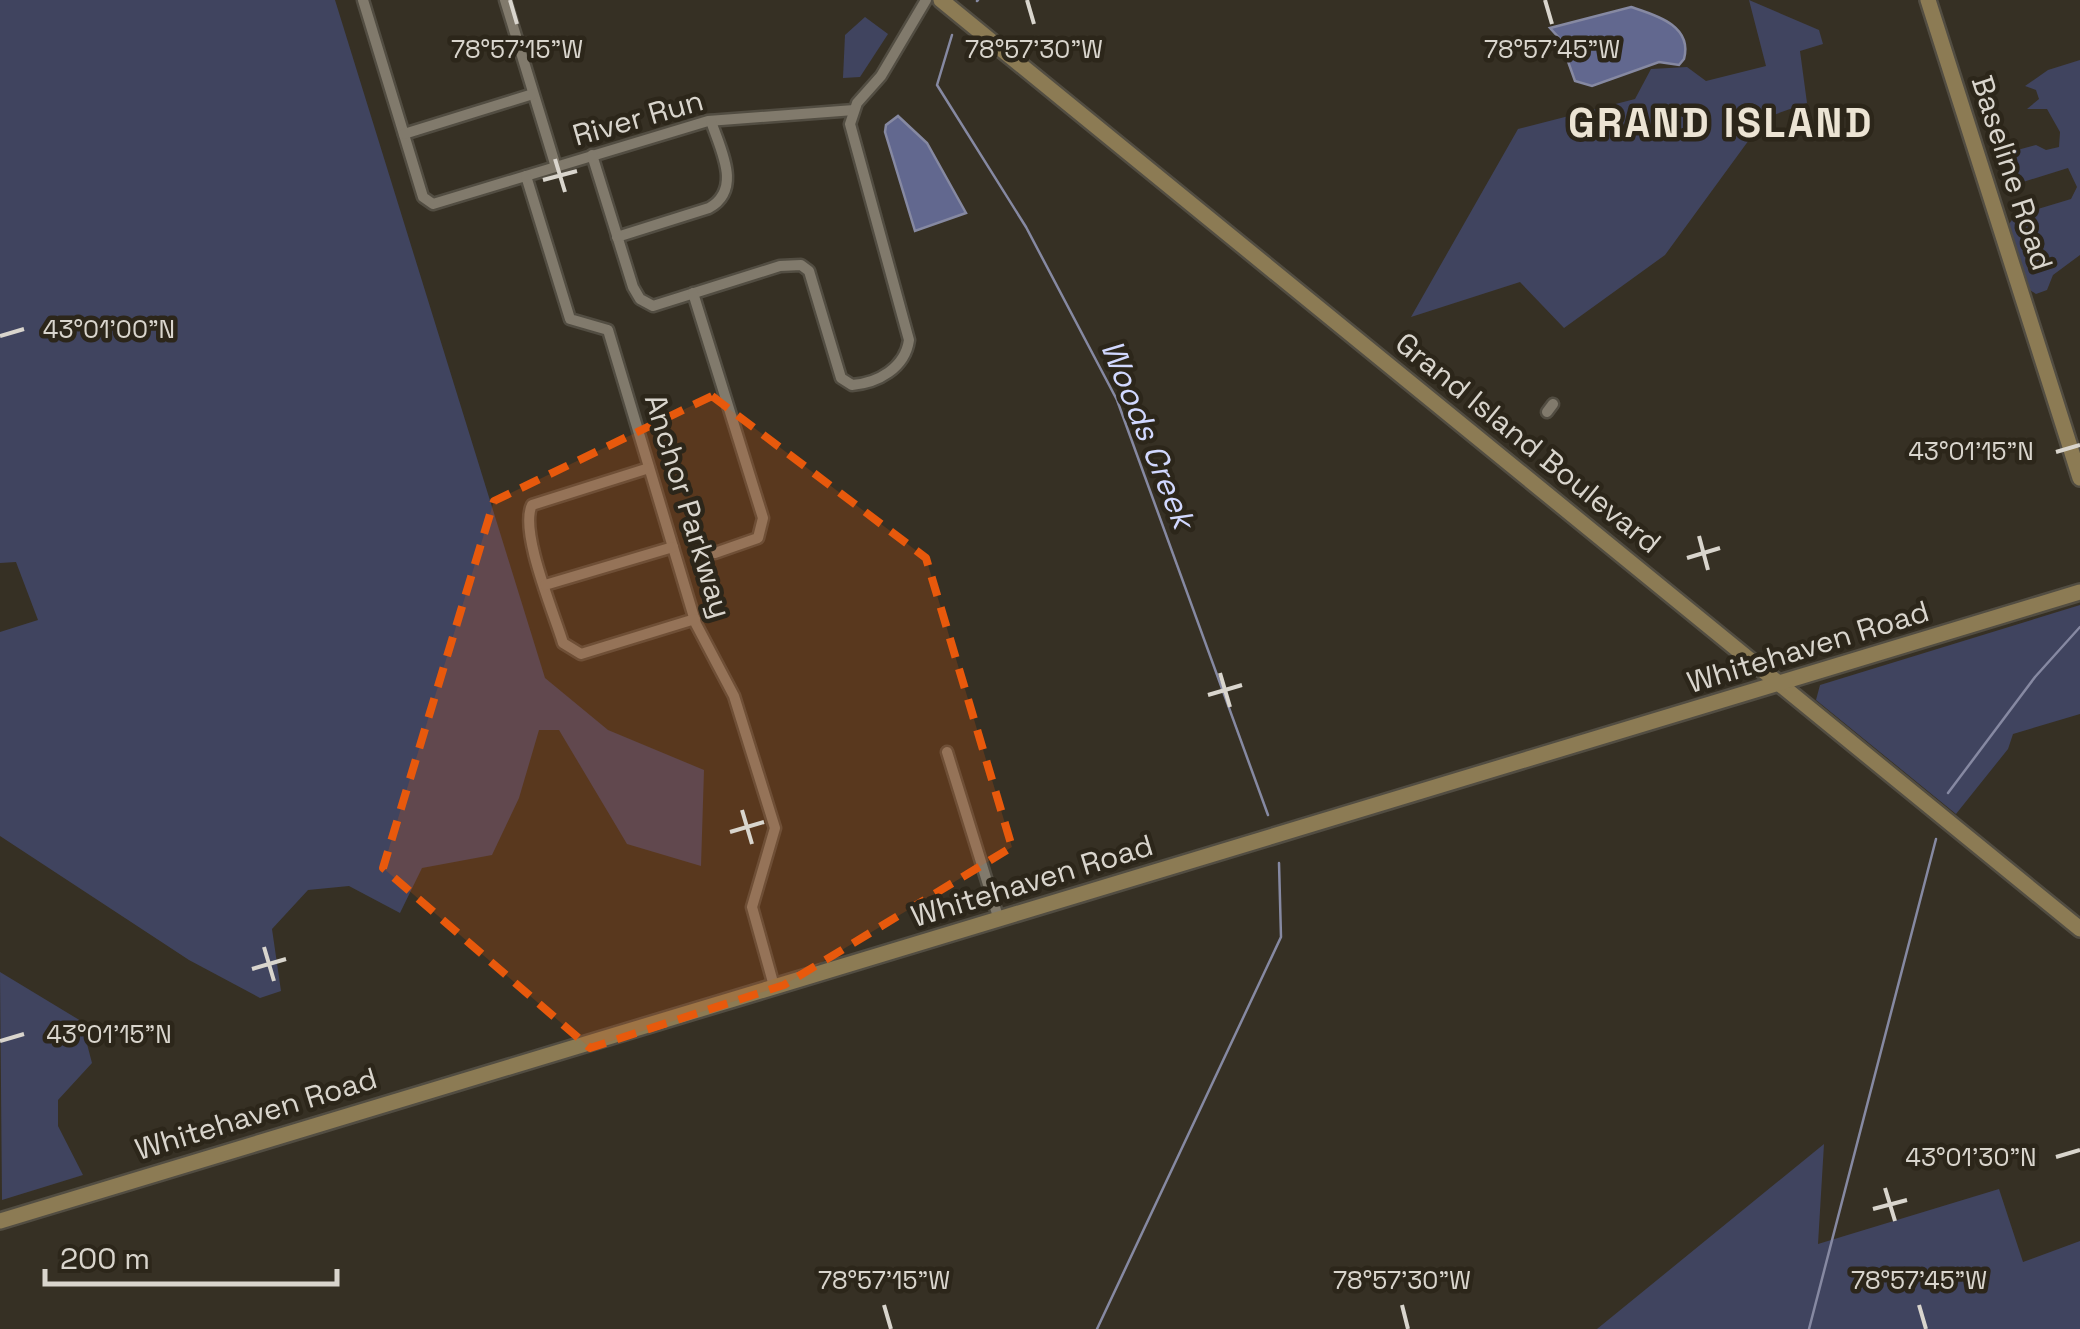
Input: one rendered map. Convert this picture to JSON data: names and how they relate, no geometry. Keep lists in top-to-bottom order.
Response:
{
  "streets": {
    "street": [
      "River Run",
      "Baseline Road",
      "Grand Island Boulevard",
      "Anchor Parkway",
      "Whitehaven Road"
    ]
  },
  "crossings": [
    ["River Run", "Anchor Parkway"],
    ["Grand Island Boulevard", "Whitehaven Road"],
    ["Anchor Parkway", "Whitehaven Road"]
  ],
  "districts": ["GRAND ISLAND"],
  "water": ["Woods Creek"],
  "scale_bar": "200 m",
  "coordinates": [
    "78°57'15\"W",
    "78°57'30\"W",
    "78°57'45\"W",
    "43°01'00\"N",
    "43°01'15\"N",
    "43°01'30\"N"
  ]
}
